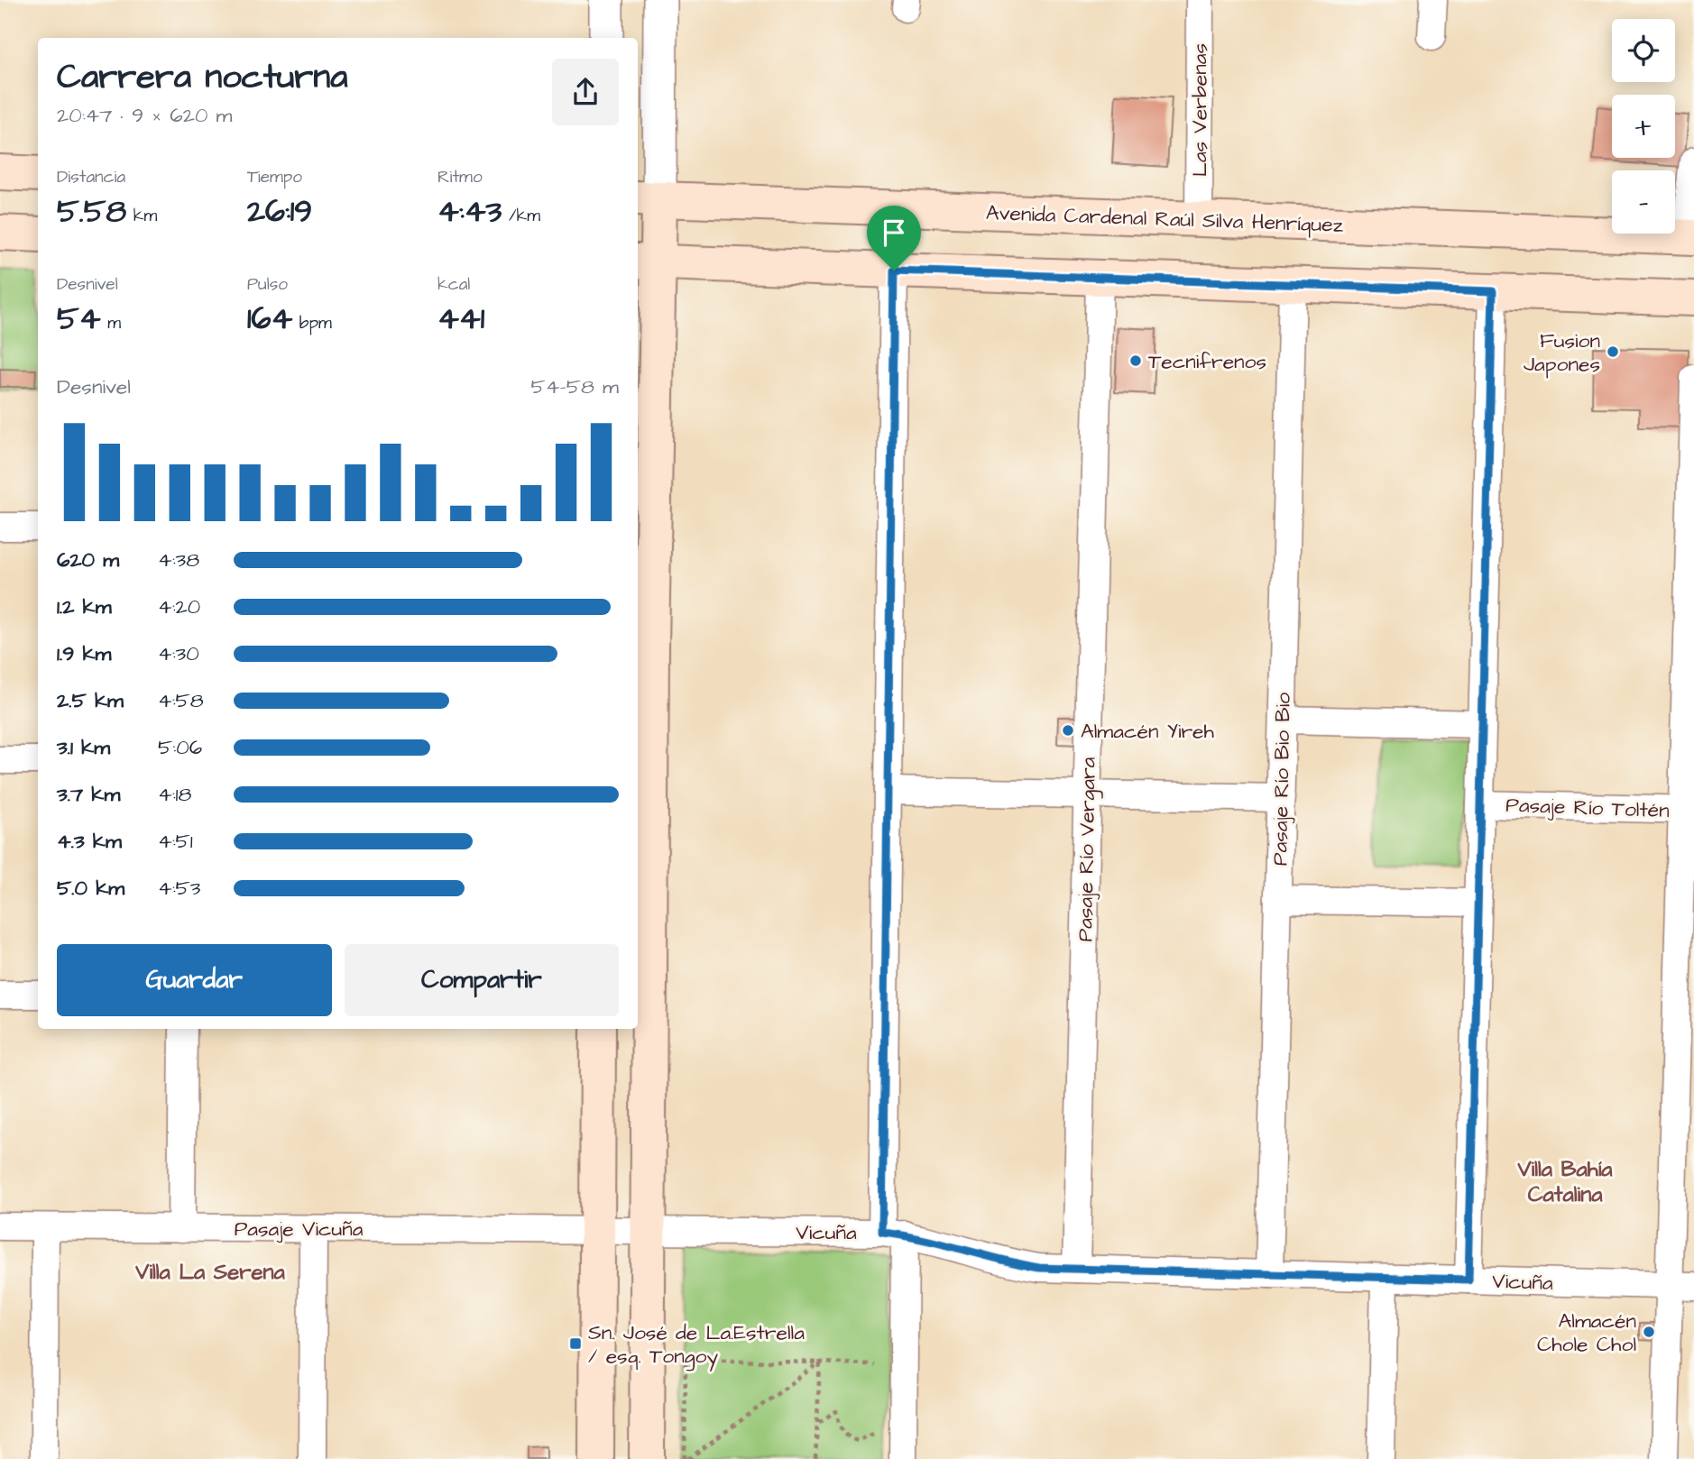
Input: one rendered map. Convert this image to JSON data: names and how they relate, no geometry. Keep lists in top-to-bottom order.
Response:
{
  "streets": {
    "main road": ["Avenida Cardenal Raúl Silva Henríquez"],
    "street": [
      "Las Verbenas",
      "Pasaje Río Bio Bio",
      "Pasaje Río Toltén",
      "Pasaje Río Vergara",
      "Pasaje Vicuña",
      "Vicuña"
    ]
  },
  "crossings": [
    ["Las Verbenas", "Avenida Cardenal Raúl Silva Henríquez"],
    ["Pasaje Río Bio Bio", "Vicuña"],
    ["Pasaje Río Vergara", "Vicuña"],
    ["Pasaje Vicuña", "Vicuña"]
  ],
  "districts": ["Villa Bahía Catalina", "Villa La Serena"],
  "places": {
    "other": [
      "Fusion Japones",
      "Tecnifrenos",
      "Almacén Yireh",
      "Almacén Chole Chol"
    ],
    "transit": ["Sn. José de La.Estrella / esq. Tongoy"]
  },
  "page": {
    "map_buttons": ["+", "−"],
    "heading": ["Carrera nocturna", "20:47 · 9 × 620 m"],
    "stats": [
      ["Distancia", "5.58 km"],
      ["Tiempo", "26:19"],
      ["Ritmo", "4:43 /km"],
      ["Desnivel", "54 m"],
      ["Pulso", "164 bpm"],
      ["kcal", "441"]
    ],
    "chart": ["Desnivel", "54–58 m"],
    "list": [
      {
        "name": "620 m",
        "note": "4:38"
      },
      {
        "name": "1.2 km",
        "note": "4:20"
      },
      {
        "name": "1.9 km",
        "note": "4:30"
      },
      {
        "name": "2.5 km",
        "note": "4:58"
      },
      {
        "name": "3.1 km",
        "note": "5:06"
      },
      {
        "name": "3.7 km",
        "note": "4:18"
      },
      {
        "name": "4.3 km",
        "note": "4:51"
      },
      {
        "name": "5.0 km",
        "note": "4:53"
      }
    ],
    "buttons": ["Guardar", "Compartir"]
  }
}
